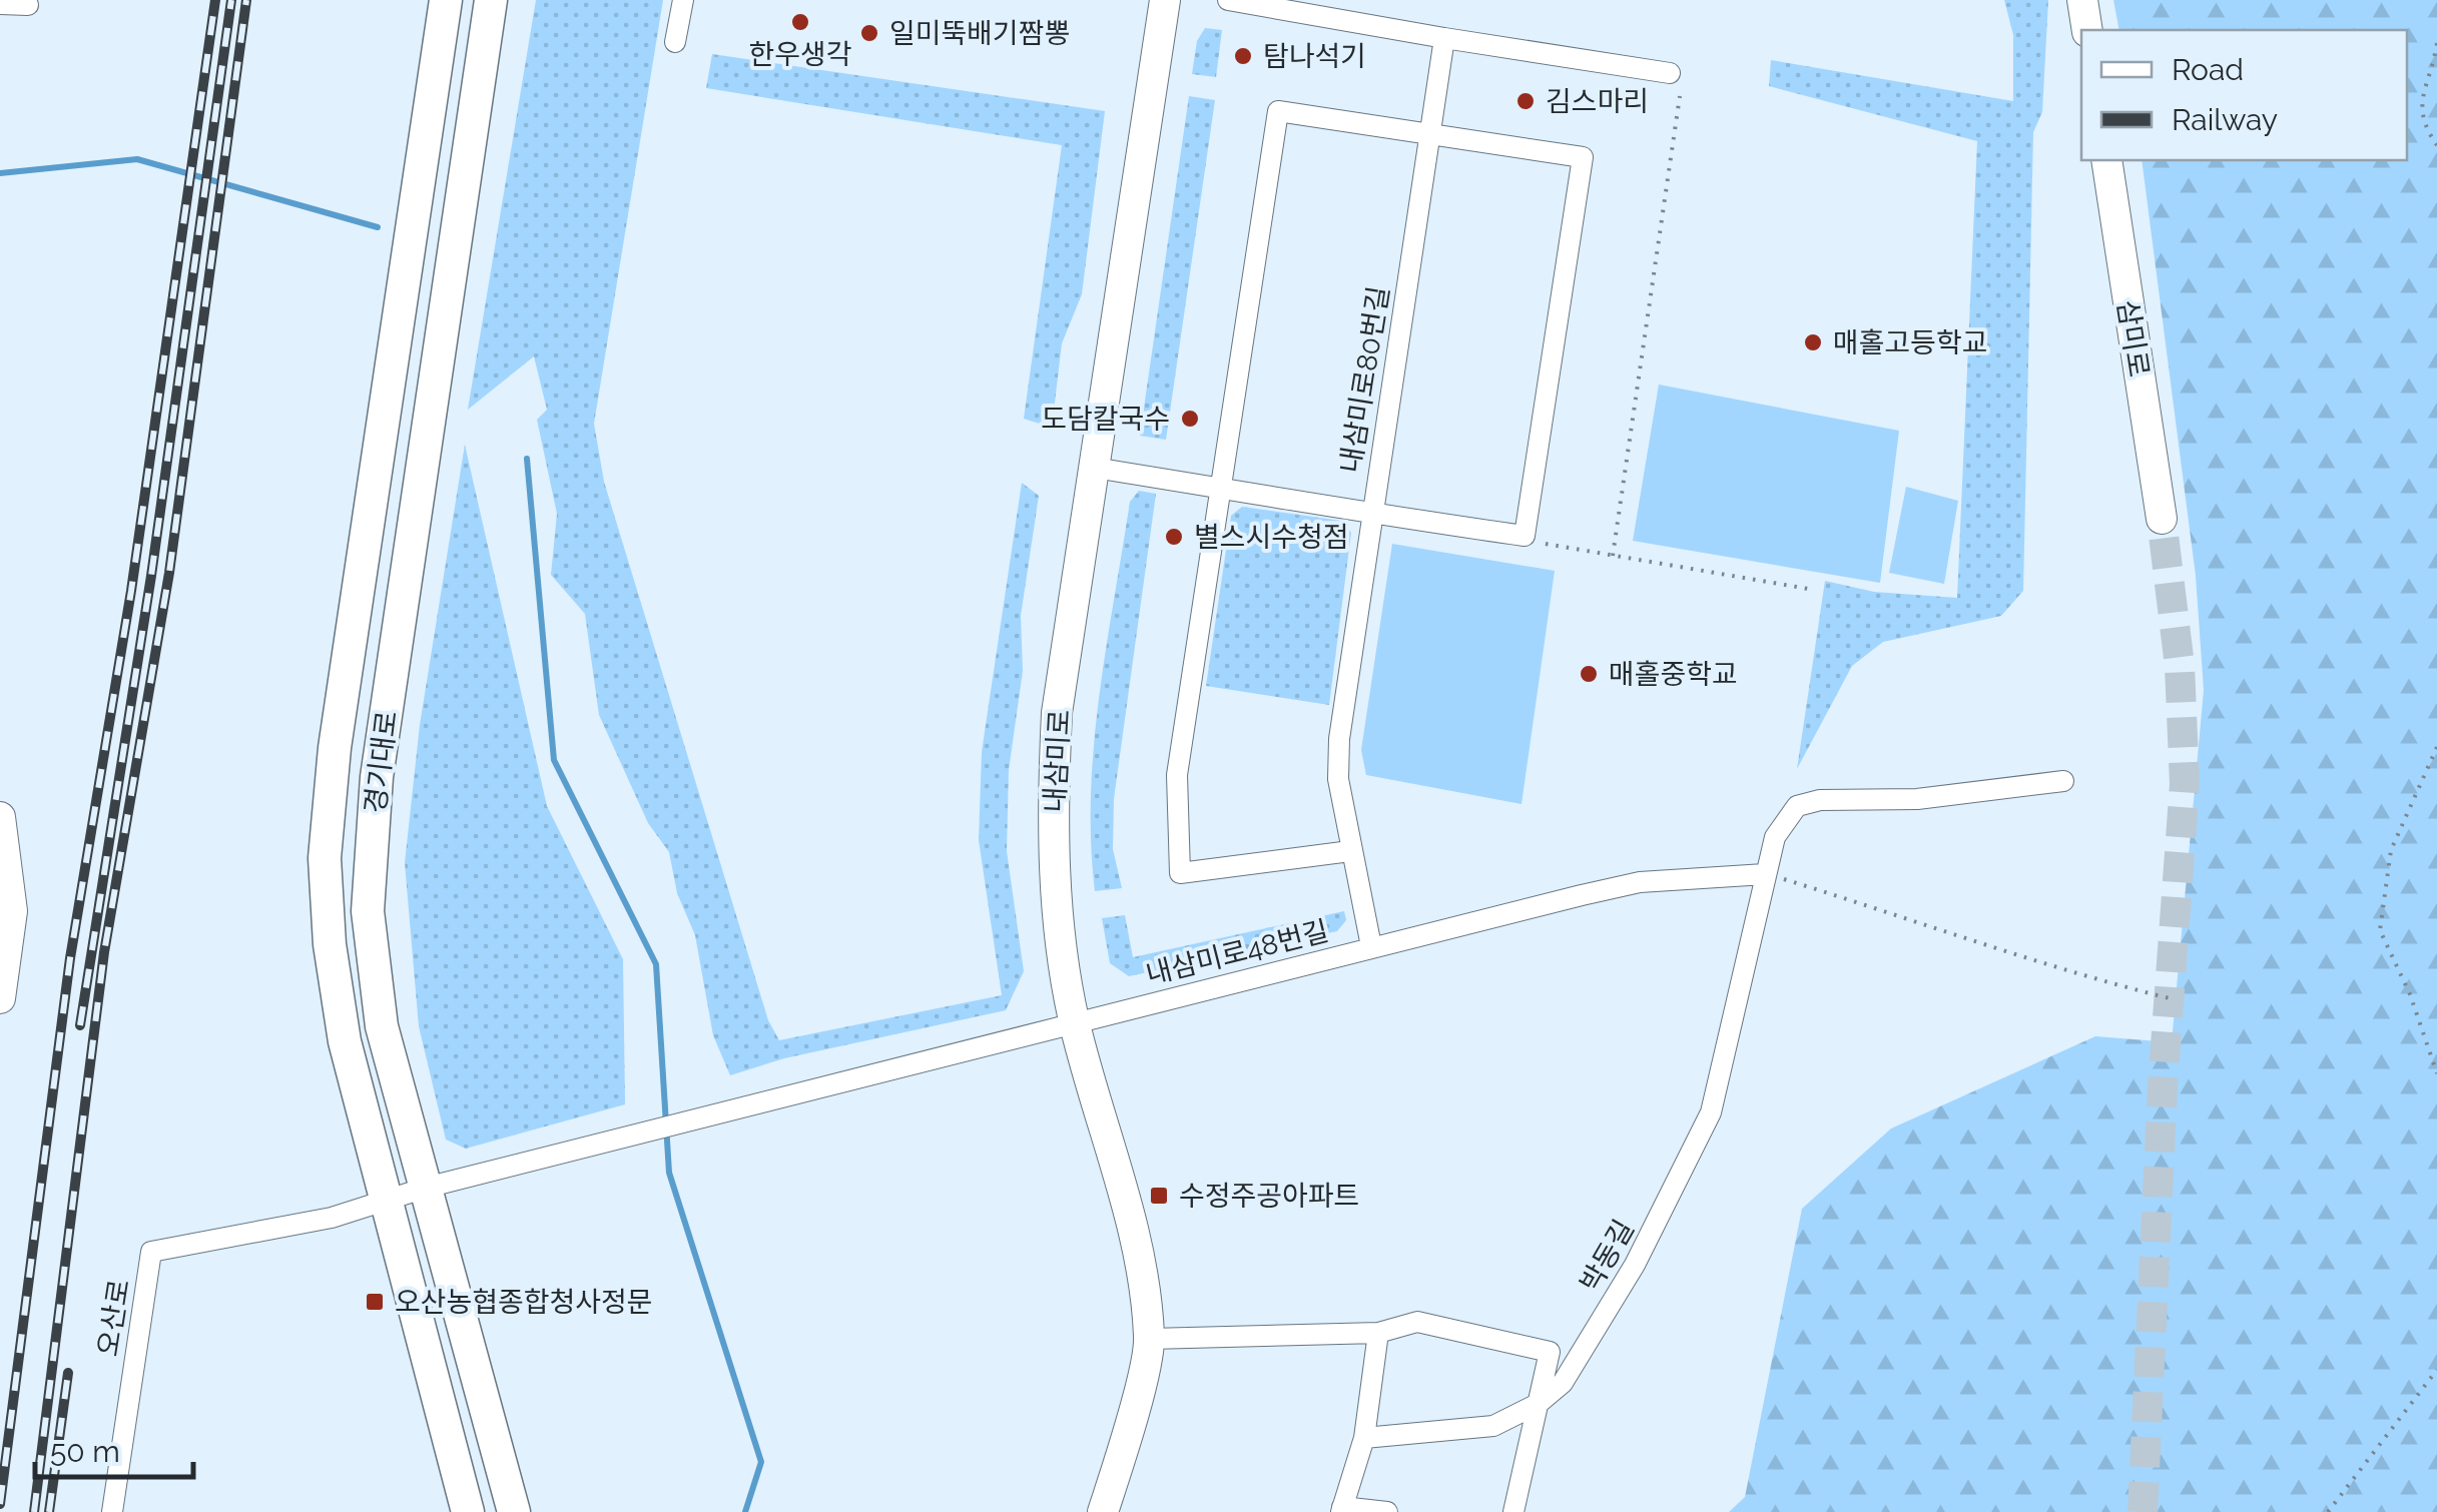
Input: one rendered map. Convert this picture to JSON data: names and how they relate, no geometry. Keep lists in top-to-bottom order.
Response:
{
  "streets": {
    "main road": ["경기대로"],
    "street": [
      "삼미로",
      "내삼미로80번길",
      "내삼미로",
      "내삼미로48번길",
      "박동길",
      "오산로"
    ]
  },
  "crossings": [
    ["내삼미로80번길", "내삼미로48번길"],
    ["내삼미로", "내삼미로48번길"],
    ["경기대로", "내삼미로48번길"],
    ["경기대로", "오산로"],
    ["내삼미로48번길", "박동길"],
    ["내삼미로48번길", "오산로"]
  ],
  "places": {
    "other": [
      "한우생각",
      "일미뚝배기짬뽕",
      "탐나석기",
      "김스마리",
      "매홀고등학교",
      "도담칼국수",
      "별스시수청점",
      "매홀중학교"
    ],
    "transit": ["수정주공아파트", "오산농협종합청사정문"]
  },
  "legend": ["Road", "Railway"],
  "scale_bar": "50 m"
}
